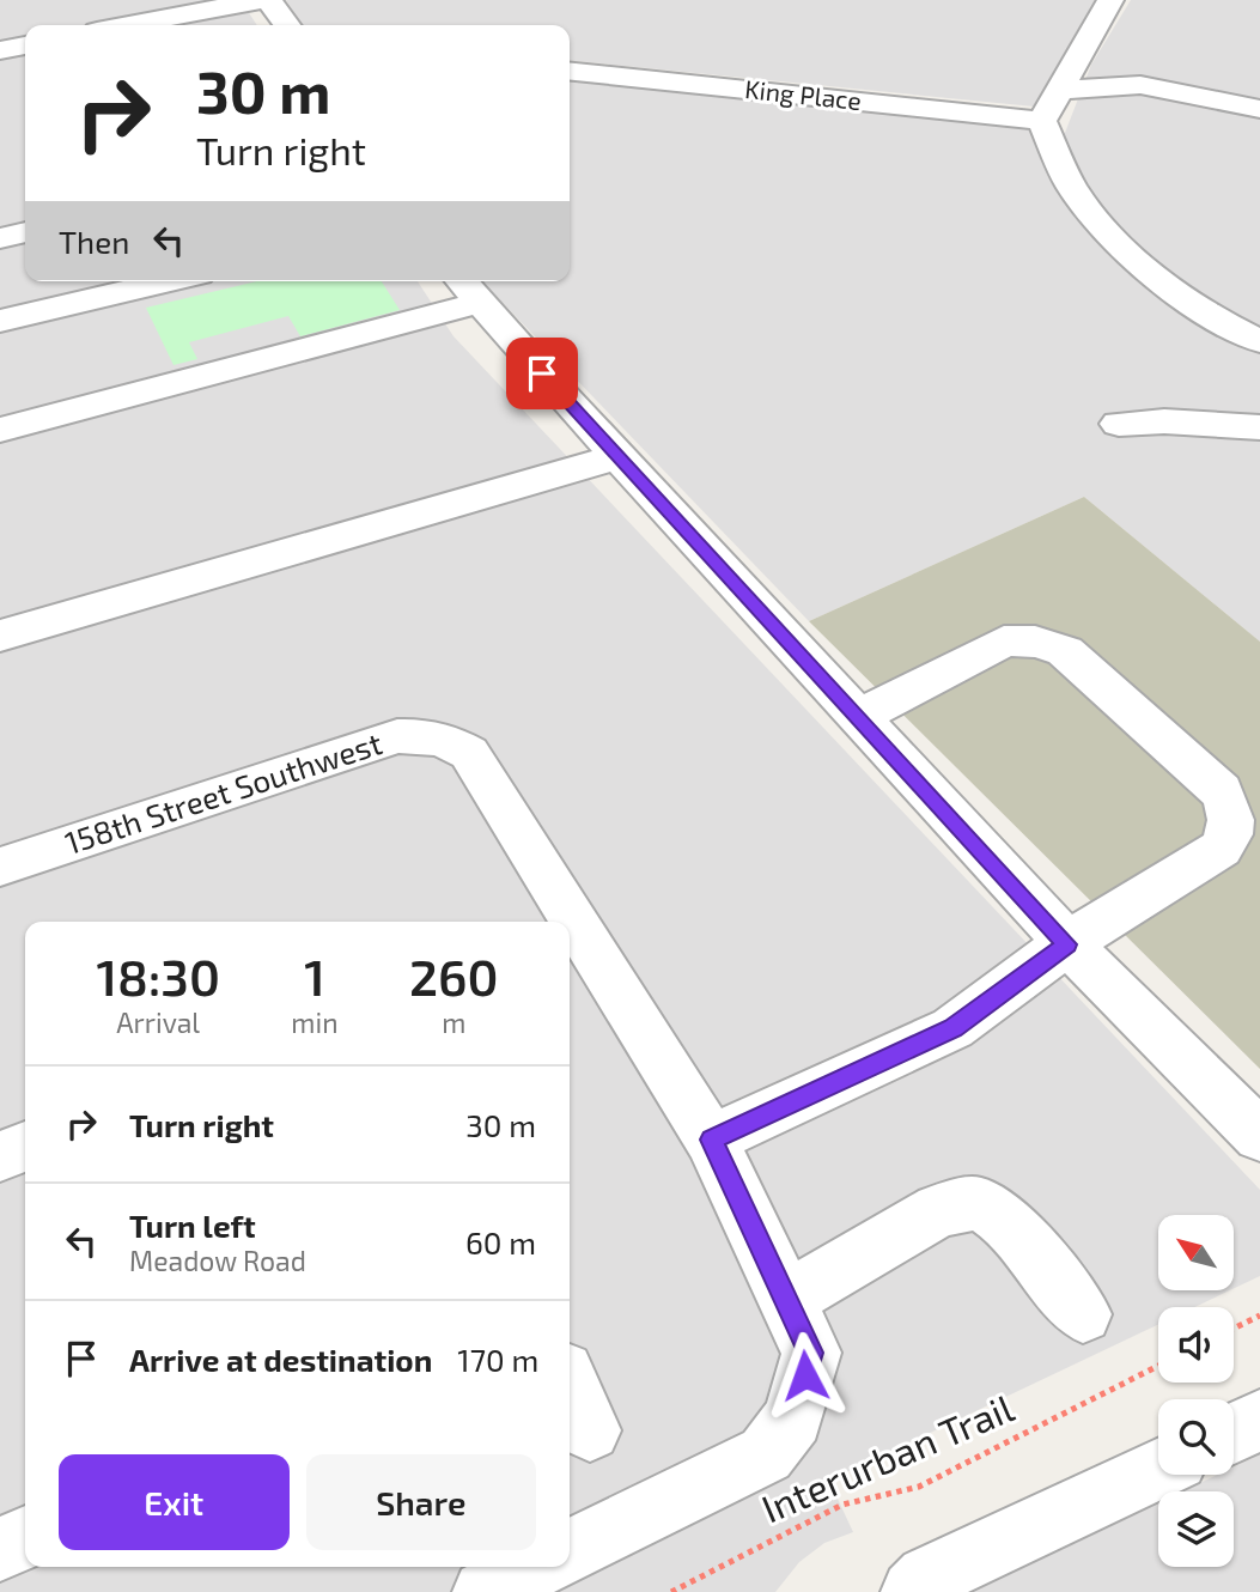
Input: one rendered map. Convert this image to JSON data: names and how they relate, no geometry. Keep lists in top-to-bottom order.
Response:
{
  "streets": {
    "street": ["King Place", "158th Street Southwest"],
    "path": ["Interurban Trail"]
  },
  "north": "top left",
  "page": {
    "turn": ["30 m", "Turn right"],
    "then": "Then",
    "eta": [
      "18:30",
      "Arrival",
      "1",
      "min",
      "260",
      "m"
    ],
    "list": [
      {
        "name": "Turn right",
        "value": "30 m"
      },
      {
        "name": "Turn left",
        "note": "Meadow Road",
        "value": "60 m"
      },
      {
        "name": "Arrive at destination",
        "value": "170 m"
      }
    ],
    "buttons": ["Exit", "Share"]
  }
}
